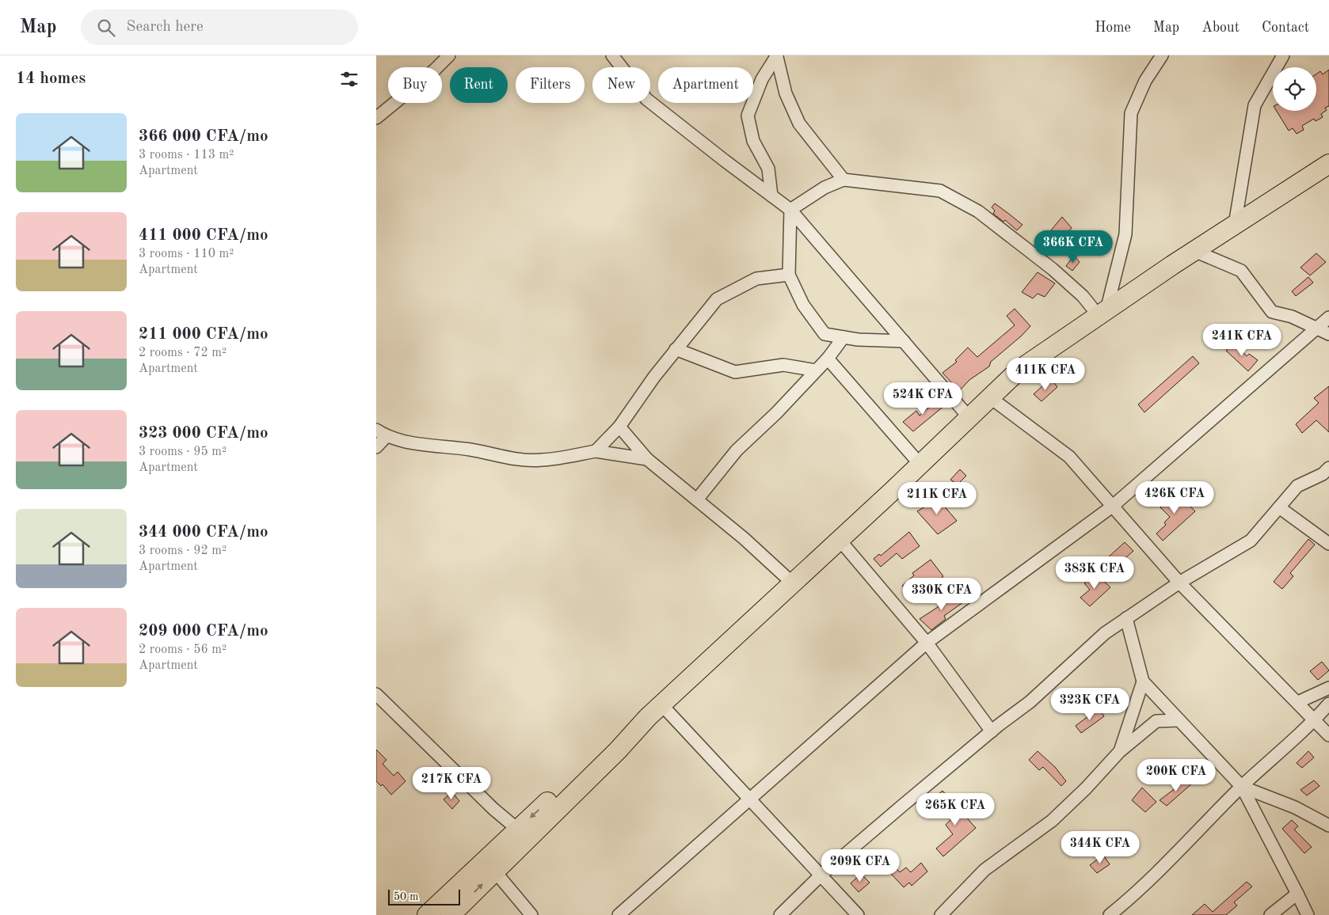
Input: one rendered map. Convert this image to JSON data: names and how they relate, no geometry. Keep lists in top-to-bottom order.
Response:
{
  "scale_bar": "50 m",
  "page": {
    "header": "Map",
    "search": "Search here",
    "nav": [
      "Home",
      "Map",
      "About",
      "Contact"
    ],
    "heading": "14 homes",
    "chip": [
      "Buy",
      "Rent",
      "Filters",
      "New",
      "Apartment"
    ],
    "list": [
      {
        "name": "366 000 CFA/mo",
        "note": "3 rooms · 113 m² · Apartment"
      },
      {
        "name": "411 000 CFA/mo",
        "note": "3 rooms · 110 m² · Apartment"
      },
      {
        "name": "211 000 CFA/mo",
        "note": "2 rooms · 72 m² · Apartment"
      },
      {
        "name": "323 000 CFA/mo",
        "note": "3 rooms · 95 m² · Apartment"
      },
      {
        "name": "344 000 CFA/mo",
        "note": "3 rooms · 92 m² · Apartment"
      },
      {
        "name": "209 000 CFA/mo",
        "note": "2 rooms · 56 m² · Apartment"
      }
    ],
    "price": [
      "366K CFA",
      "241K CFA",
      "411K CFA",
      "524K CFA",
      "426K CFA",
      "211K CFA",
      "383K CFA",
      "330K CFA",
      "323K CFA",
      "200K CFA",
      "217K CFA",
      "265K CFA",
      "344K CFA",
      "209K CFA"
    ],
    "scale": "50 m"
  }
}
